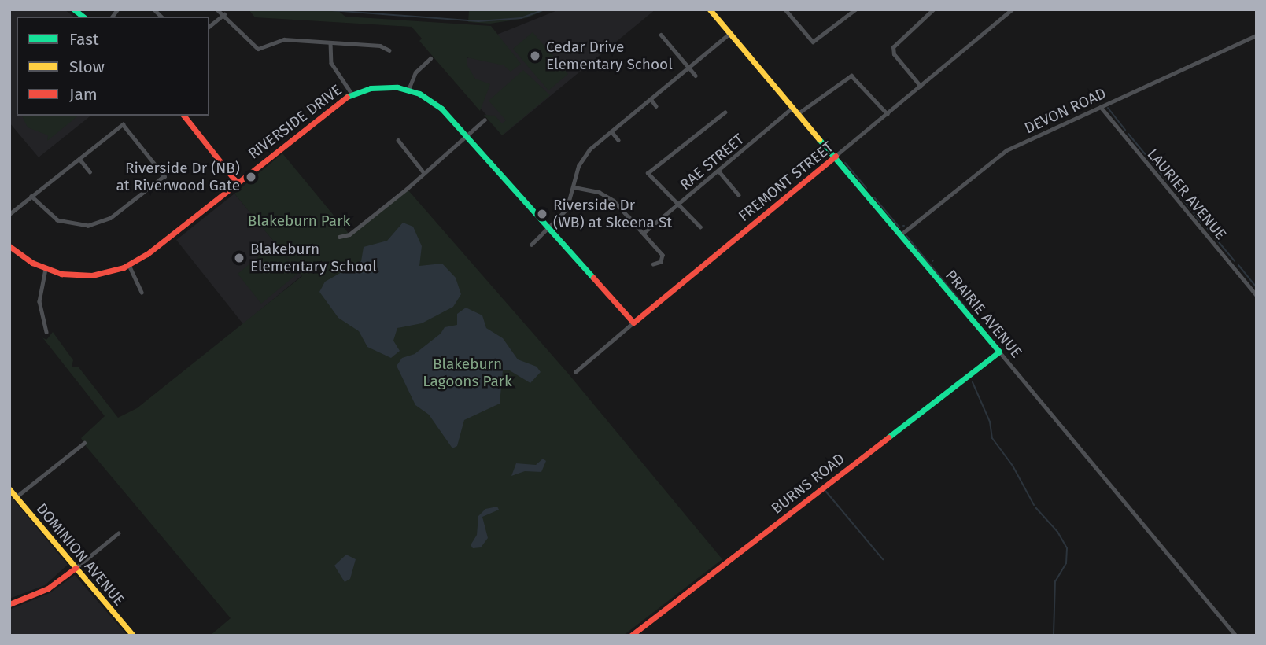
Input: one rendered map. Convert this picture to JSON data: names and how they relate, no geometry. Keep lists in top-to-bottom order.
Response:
{
  "streets": {
    "street": [
      "DEVON ROAD",
      "RIVERSIDE DRIVE",
      "RAE STREET",
      "FREMONT STREET",
      "LAURIER AVENUE",
      "PRAIRIE AVENUE",
      "BURNS ROAD",
      "DOMINION AVENUE"
    ]
  },
  "crossings": [
    ["DEVON ROAD", "LAURIER AVENUE"],
    ["DEVON ROAD", "PRAIRIE AVENUE"],
    ["RIVERSIDE DRIVE", "FREMONT STREET"],
    ["RAE STREET", "PRAIRIE AVENUE"],
    ["FREMONT STREET", "PRAIRIE AVENUE"],
    ["PRAIRIE AVENUE", "BURNS ROAD"]
  ],
  "parks": ["Blakeburn Park", "Blakeburn Lagoons Park"],
  "places": [
    "Cedar Drive Elementary School",
    "Riverside Dr (NB) at Riverwood Gate",
    "Riverside Dr (WB) at Skeena St",
    "Blakeburn Elementary School"
  ],
  "legend": ["Fast", "Slow", "Jam"]
}
